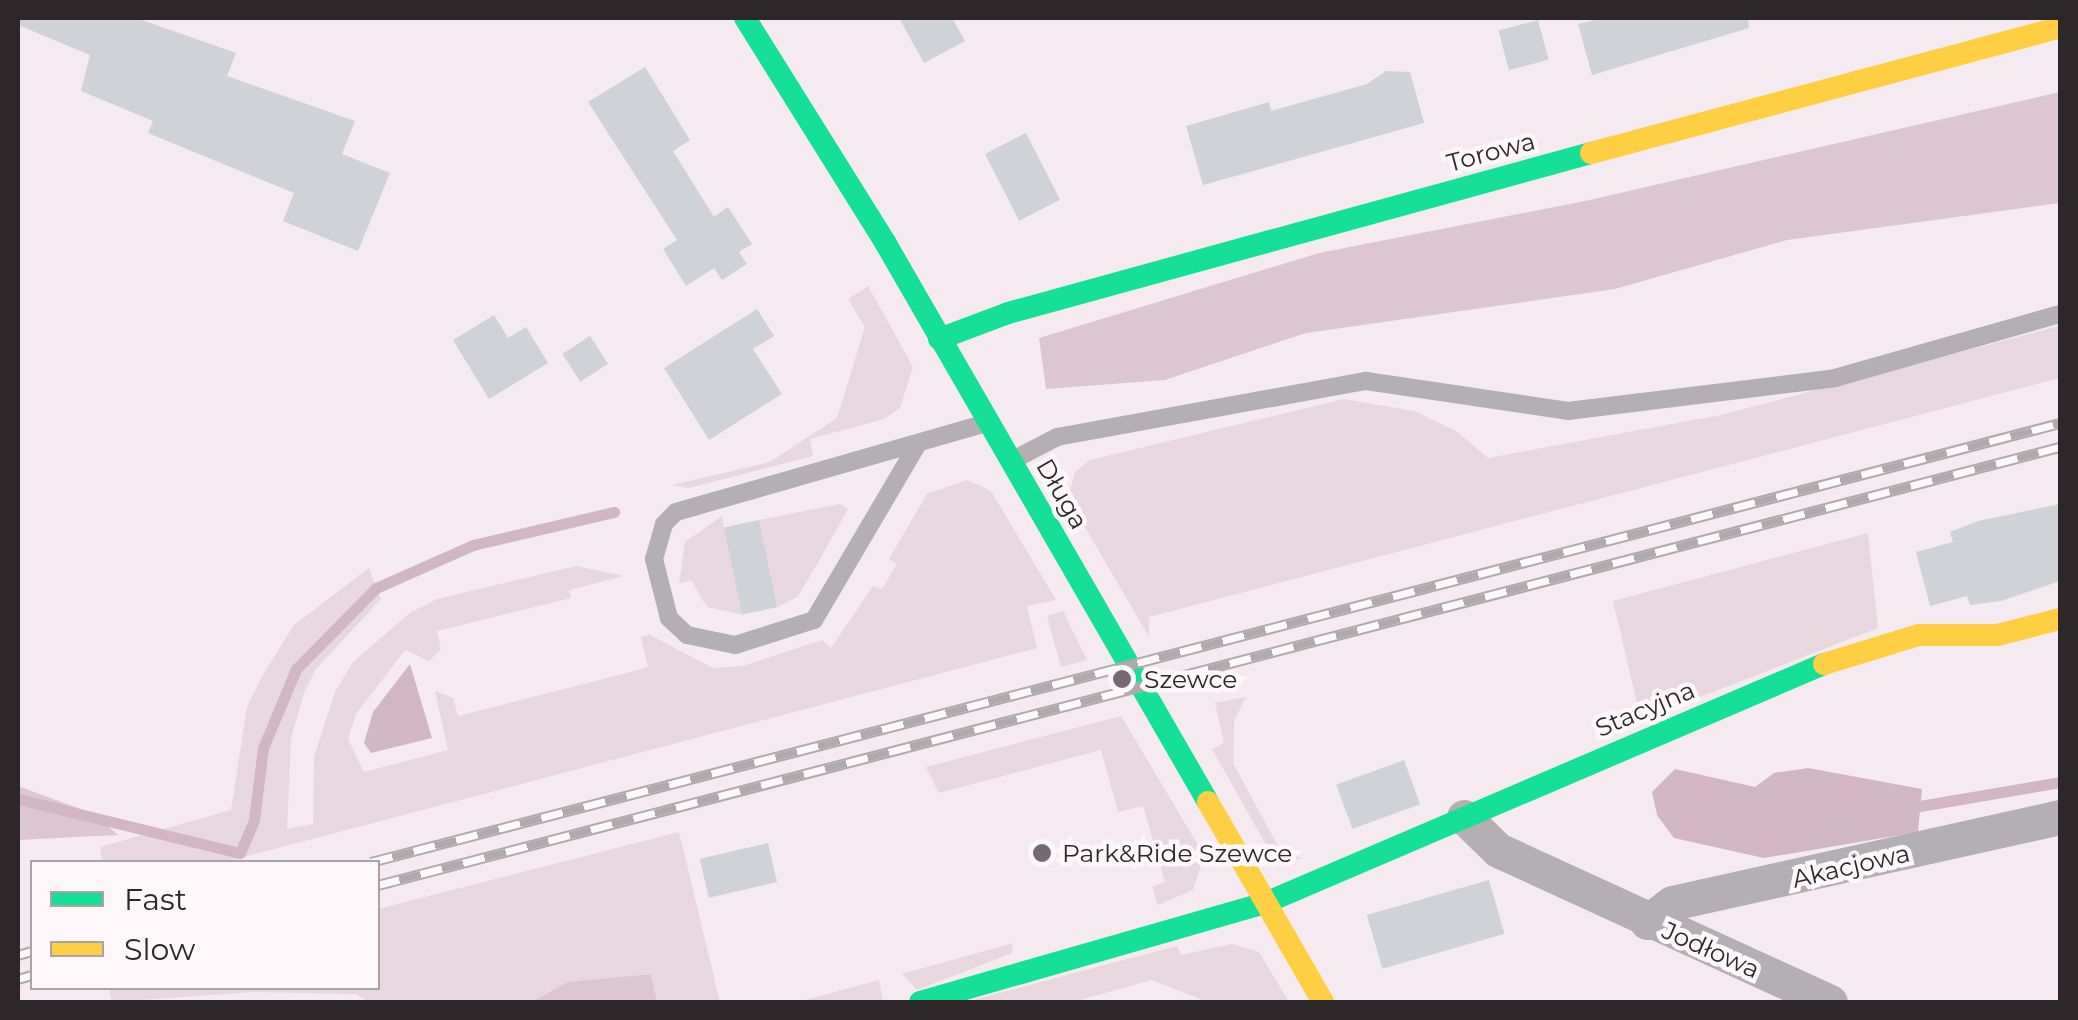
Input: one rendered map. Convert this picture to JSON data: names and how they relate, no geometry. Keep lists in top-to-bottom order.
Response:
{
  "streets": {
    "street": [
      "Torowa",
      "Długa",
      "Stacyjna",
      "Akacjowa",
      "Jodłowa"
    ]
  },
  "crossings": [
    ["Torowa", "Długa"],
    ["Długa", "Stacyjna"],
    ["Stacyjna", "Jodłowa"],
    ["Akacjowa", "Jodłowa"]
  ],
  "places": ["Szewce", "Park&Ride Szewce"],
  "legend": ["Fast", "Slow"]
}
